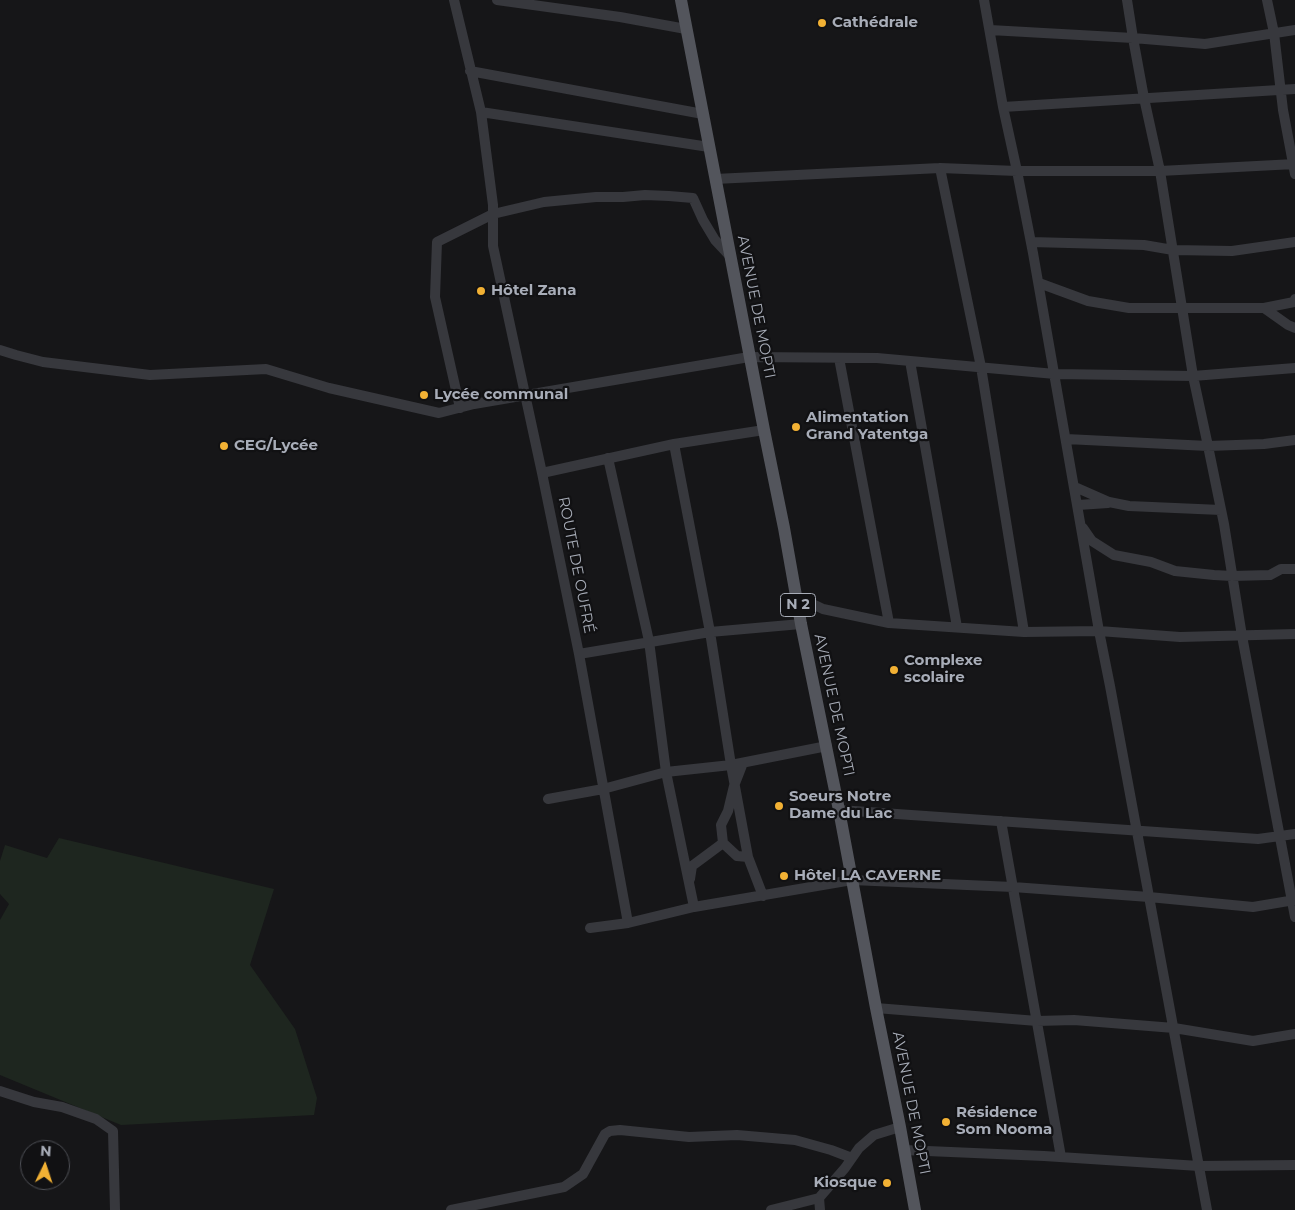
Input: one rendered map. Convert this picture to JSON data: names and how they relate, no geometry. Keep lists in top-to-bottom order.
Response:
{
  "streets": {
    "main road": ["AVENUE DE MOPTI", "N 2"],
    "street": ["ROUTE DE OUFRÉ"]
  },
  "places": [
    "Cathédrale",
    "Hôtel Zana",
    "Lycée communal",
    "Alimentation Grand Yatentga",
    "CEG/Lycée",
    "Complexe scolaire",
    "Soeurs Notre Dame du Lac",
    "Hôtel LA CAVERNE",
    "Résidence Som Nooma",
    "Kiosque"
  ],
  "north": "top"
}
